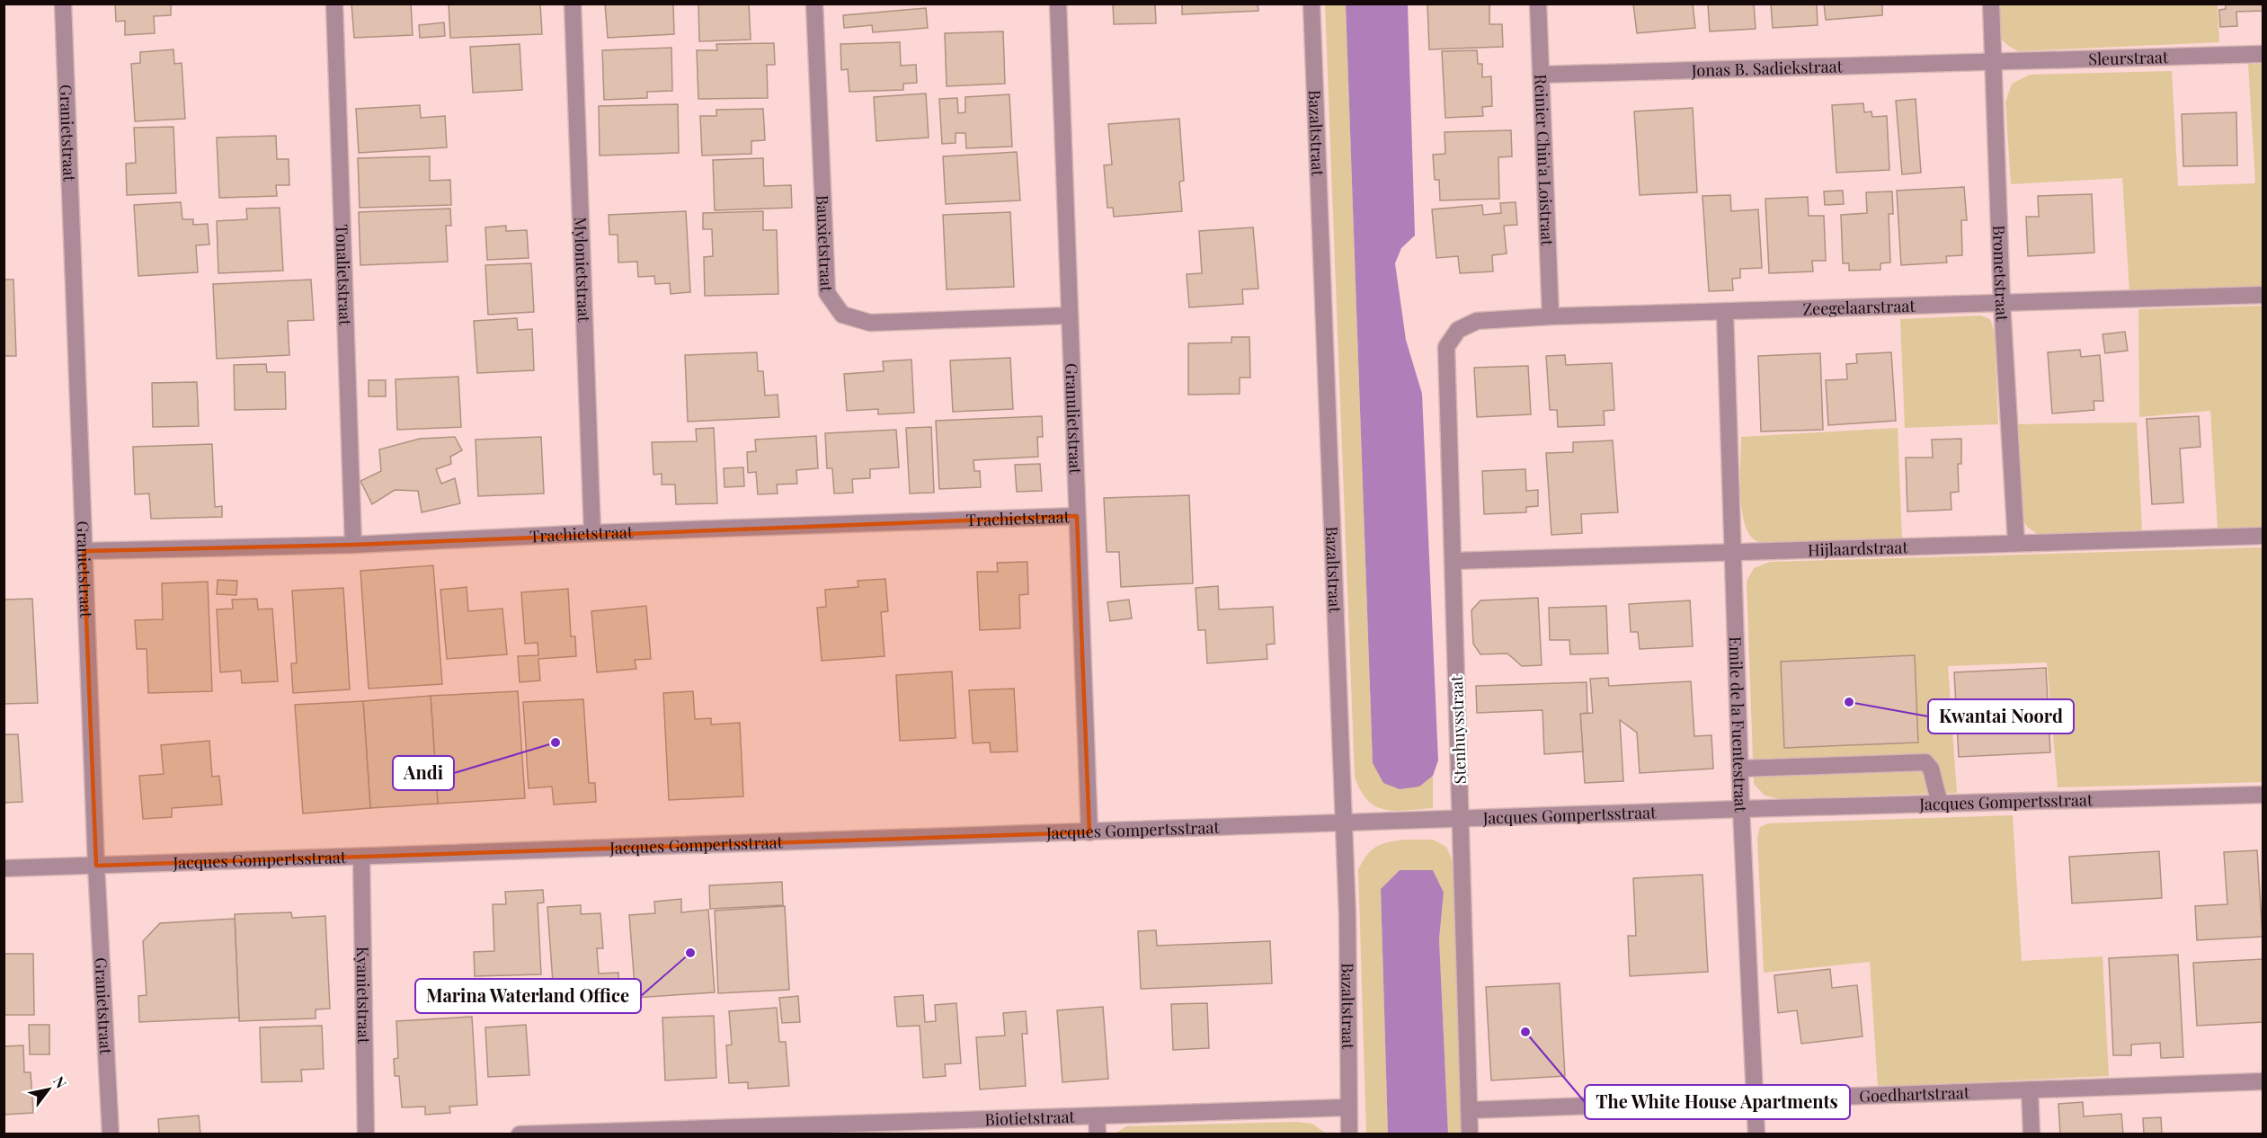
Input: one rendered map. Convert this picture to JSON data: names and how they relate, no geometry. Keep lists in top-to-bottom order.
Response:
{
  "streets": {
    "street": [
      "Sleurstraat",
      "Jonas B. Sadiekstraat",
      "Granietstraat",
      "Bazaltstraat",
      "Reinier Chin'a Loistraat",
      "Bauxietstraat",
      "Mylonietstraat",
      "Tonalietstraat",
      "Brometstraat",
      "Zeegelaarstraat",
      "Granulietstraat",
      "Trachietstraat",
      "Hijlaardstraat",
      "Emile de la Fuentestraat",
      "Stenhuysstraat",
      "Jacques Gompertsstraat",
      "Kyanietstraat",
      "Goedhartstraat",
      "Biotietstraat"
    ]
  },
  "crossings": [
    ["Sleurstraat", "Jonas B. Sadiekstraat"],
    ["Sleurstraat", "Brometstraat"],
    ["Jonas B. Sadiekstraat", "Reinier Chin'a Loistraat"],
    ["Jonas B. Sadiekstraat", "Brometstraat"],
    ["Granietstraat", "Trachietstraat"],
    ["Granietstraat", "Jacques Gompertsstraat"],
    ["Bazaltstraat", "Jacques Gompertsstraat"],
    ["Bazaltstraat", "Biotietstraat"],
    ["Reinier Chin'a Loistraat", "Zeegelaarstraat"],
    ["Bauxietstraat", "Granulietstraat"],
    ["Mylonietstraat", "Trachietstraat"],
    ["Tonalietstraat", "Trachietstraat"],
    ["Brometstraat", "Zeegelaarstraat"],
    ["Brometstraat", "Hijlaardstraat"],
    ["Zeegelaarstraat", "Emile de la Fuentestraat"],
    ["Zeegelaarstraat", "Stenhuysstraat"],
    ["Granulietstraat", "Trachietstraat"],
    ["Granulietstraat", "Jacques Gompertsstraat"],
    ["Hijlaardstraat", "Emile de la Fuentestraat"],
    ["Hijlaardstraat", "Stenhuysstraat"],
    ["Emile de la Fuentestraat", "Jacques Gompertsstraat"],
    ["Emile de la Fuentestraat", "Goedhartstraat"],
    ["Stenhuysstraat", "Jacques Gompertsstraat"],
    ["Stenhuysstraat", "Goedhartstraat"],
    ["Jacques Gompertsstraat", "Kyanietstraat"]
  ],
  "places": [
    "Kwantai Noord",
    "Andi",
    "Marina Waterland Office",
    "The White House Apartments"
  ],
  "north": "top right"
}
